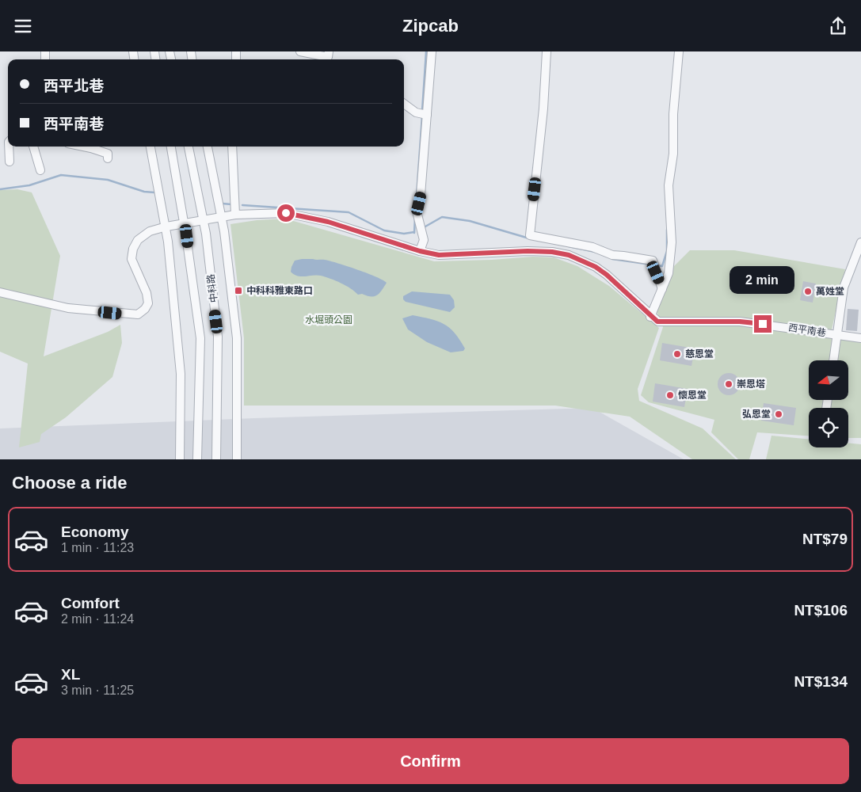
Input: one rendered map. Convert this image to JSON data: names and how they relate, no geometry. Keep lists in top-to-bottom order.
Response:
{
  "streets": {
    "street": ["中科路", "西平南巷"]
  },
  "parks": ["水堀頭公園"],
  "places": {
    "transit": ["中科科雅東路口"],
    "other": [
      "萬姓堂",
      "慈恩堂",
      "崇恩塔",
      "懷恩堂",
      "弘恩堂"
    ]
  },
  "north": "left",
  "page": {
    "header": "Zipcab",
    "banner": ["西平北巷", "西平南巷"],
    "bubble": "2 min",
    "heading": "Choose a ride",
    "list": [
      {
        "name": "Economy",
        "note": "1 min · 11:23",
        "value": "NT$79"
      },
      {
        "name": "Comfort",
        "note": "2 min · 11:24",
        "value": "NT$106"
      },
      {
        "name": "XL",
        "note": "3 min · 11:25",
        "value": "NT$134"
      }
    ],
    "buttons": "Confirm"
  }
}
